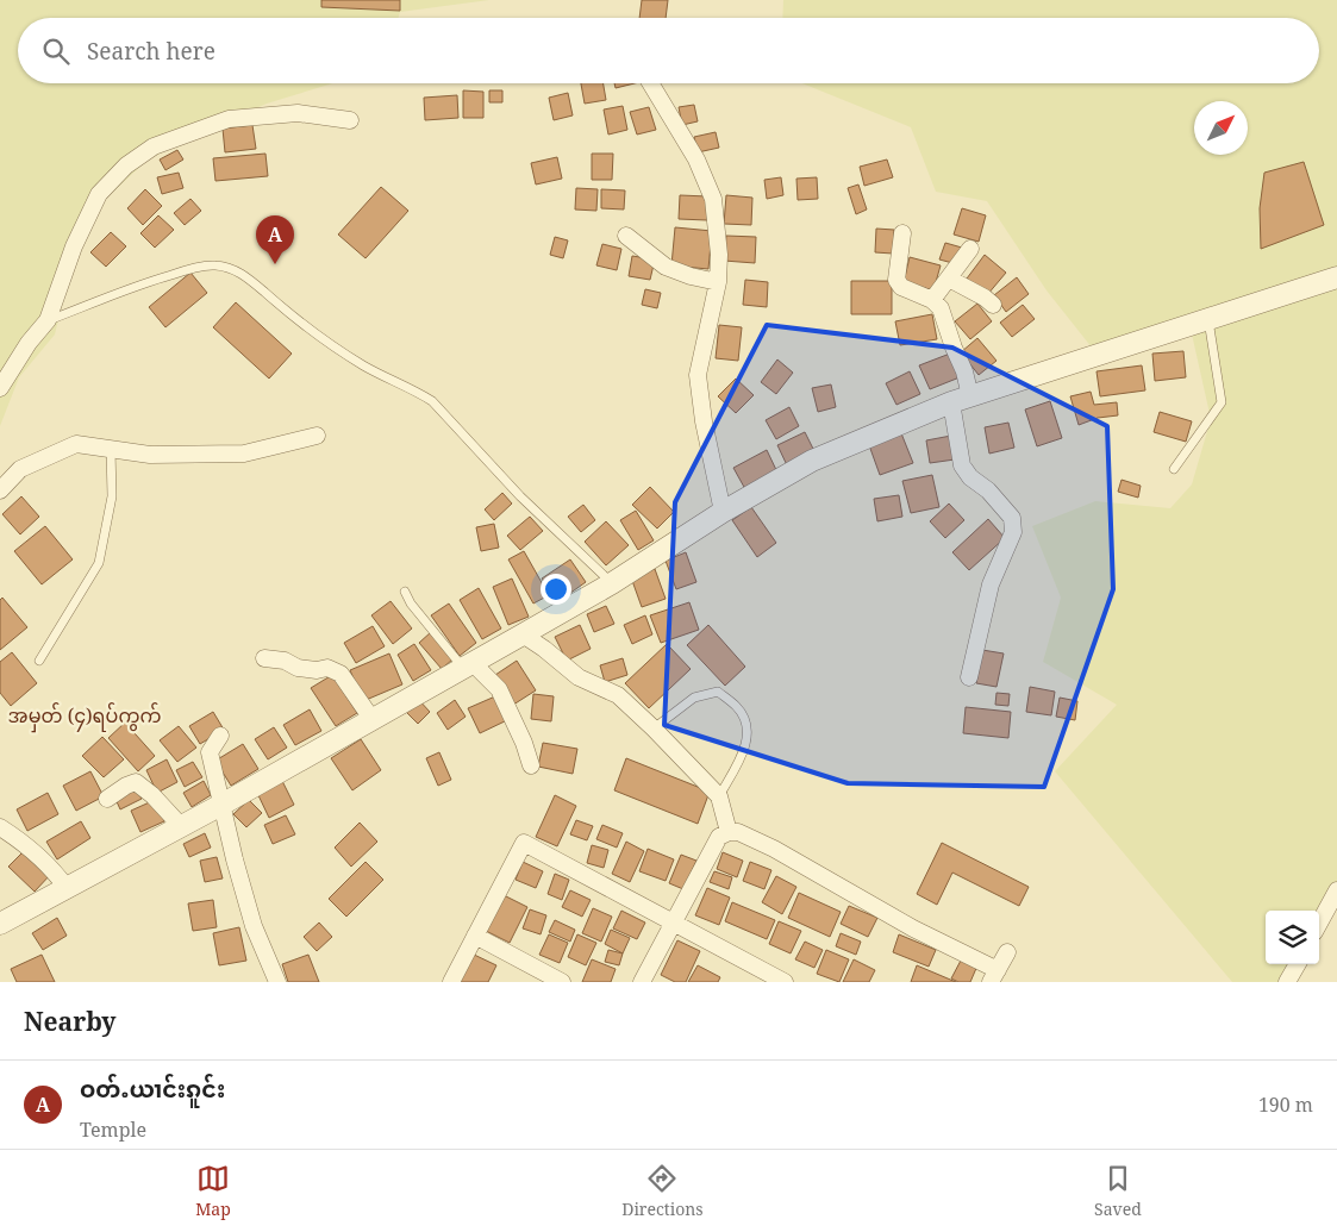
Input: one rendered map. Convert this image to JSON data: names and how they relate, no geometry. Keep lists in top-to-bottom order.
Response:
{
  "districts": ["အမှတ် (၄)ရပ်ကွက်"],
  "north": "top right",
  "page": {
    "search": "Search here",
    "pins": "A",
    "heading": "Nearby",
    "list": [
      {
        "mark": "A",
        "name": "ဝတ်ႉယၢင်းၵူင်း",
        "note": "Temple",
        "value": "190 m"
      }
    ],
    "nav": ["Map", "Directions", "Saved"]
  }
}
